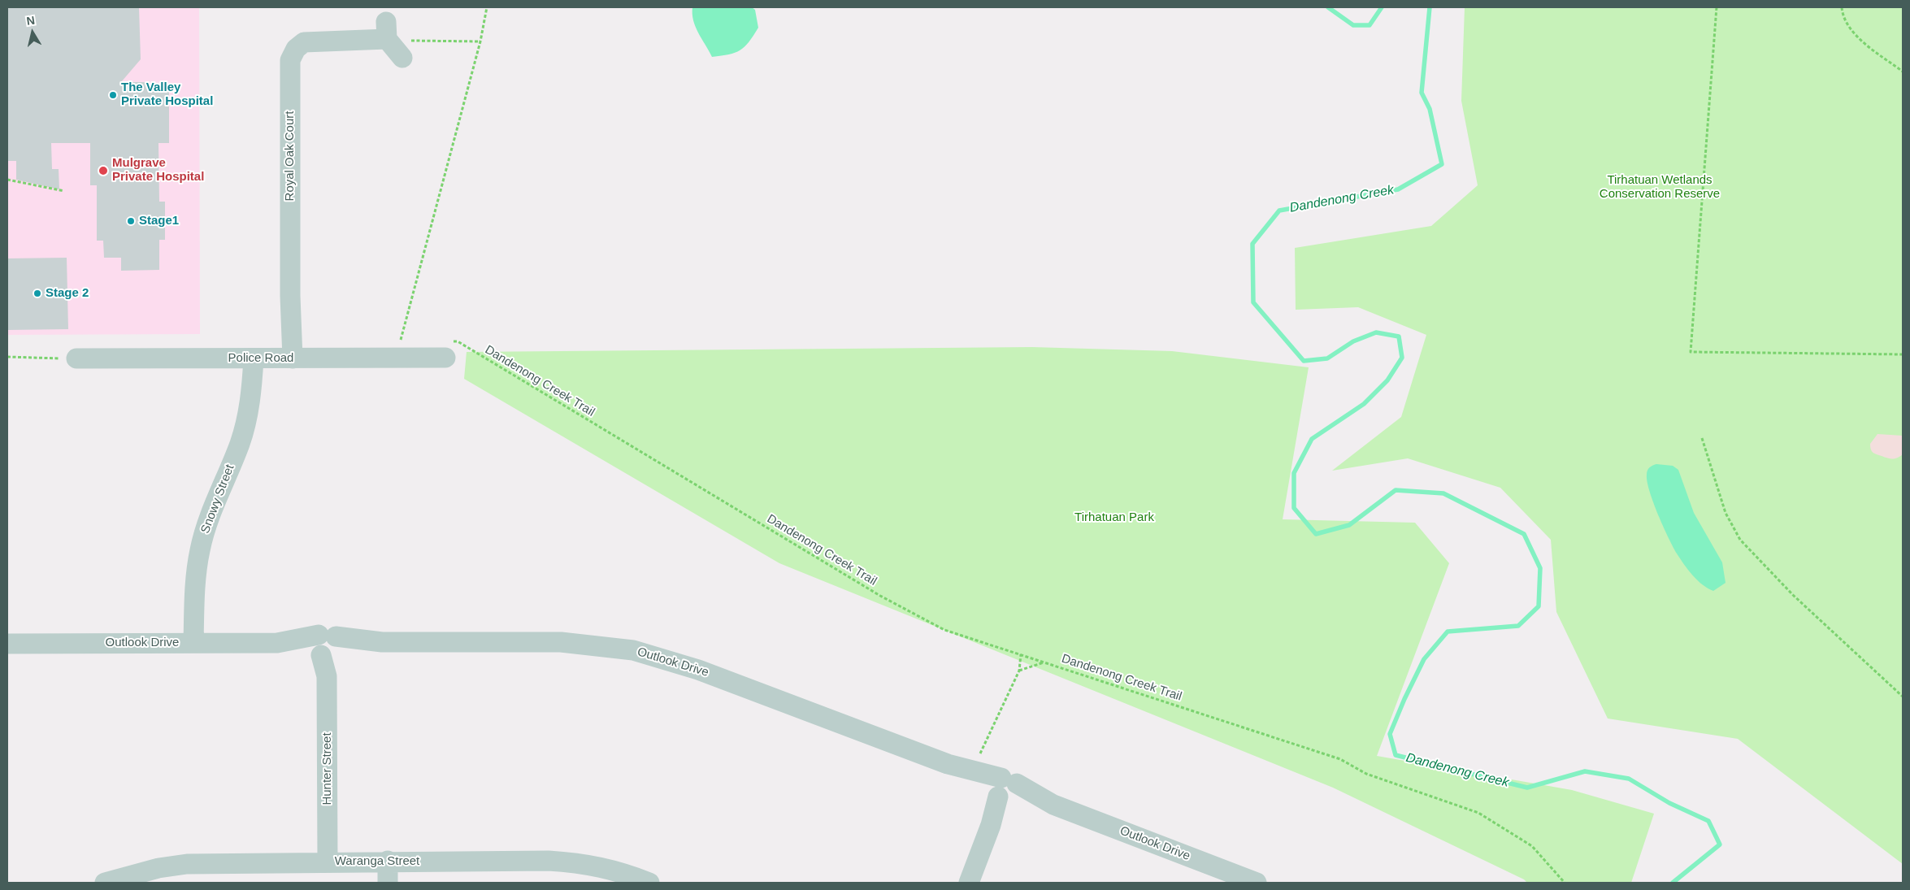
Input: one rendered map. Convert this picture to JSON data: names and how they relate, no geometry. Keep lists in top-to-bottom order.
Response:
{
  "streets": {
    "street": [
      "Royal Oak Court",
      "Police Road",
      "Snowy Street",
      "Outlook Drive",
      "Hunter Street",
      "Waranga Street"
    ],
    "path": ["Dandenong Creek Trail"]
  },
  "crossings": [
    ["Royal Oak Court", "Police Road"],
    ["Police Road", "Dandenong Creek Trail"],
    ["Police Road", "Snowy Street"],
    ["Snowy Street", "Outlook Drive"],
    ["Outlook Drive", "Hunter Street"],
    ["Hunter Street", "Waranga Street"]
  ],
  "water": ["Dandenong Creek"],
  "parks": ["Tirhatuan Wetlands Conservation Reserve", "Tirhatuan Park"],
  "places": [
    "The Valley Private Hospital",
    "Mulgrave Private Hospital",
    "Stage1",
    "Stage 2"
  ],
  "north": "top"
}
